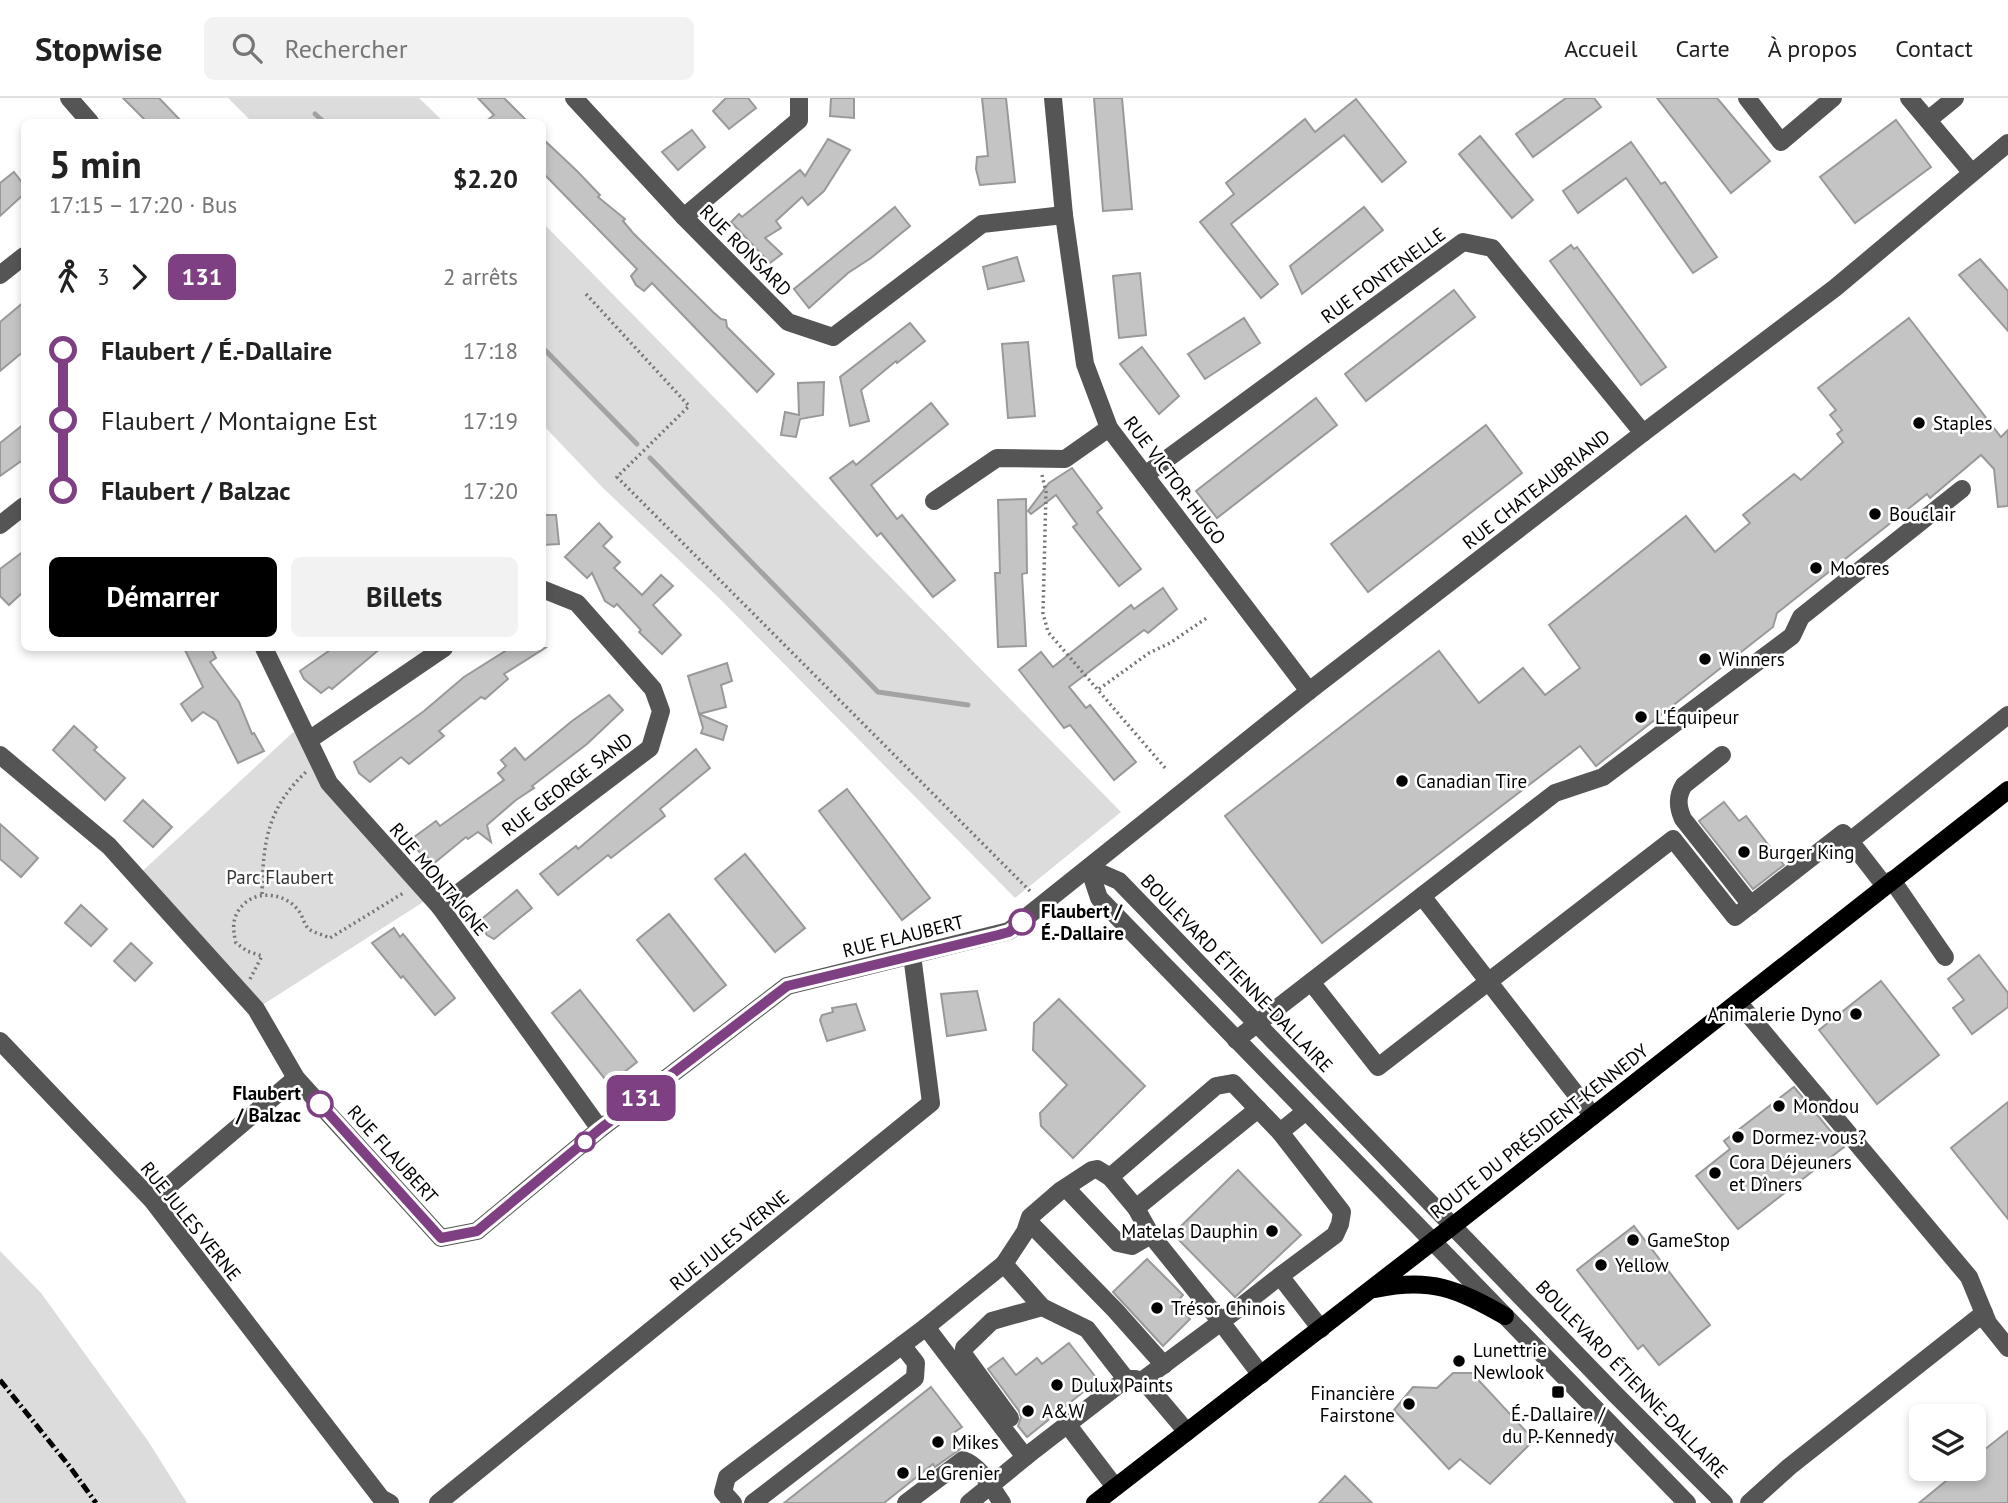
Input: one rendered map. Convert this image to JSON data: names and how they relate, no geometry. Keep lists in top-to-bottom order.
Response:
{
  "streets": {
    "main road": ["ROUTE DU PRÉSIDENT-KENNEDY"],
    "street": [
      "RUE RONSARD",
      "RUE FONTENELLE",
      "RUE VICTOR-HUGO",
      "RUE CHATEAUBRIAND",
      "RUE GEORGE SAND",
      "RUE MONTAIGNE",
      "RUE FLAUBERT",
      "BOULEVARD ÉTIENNE-DALLAIRE",
      "RUE JULES VERNE"
    ]
  },
  "crossings": [
    ["RUE RONSARD", "RUE VICTOR-HUGO"],
    ["RUE FONTENELLE", "RUE VICTOR-HUGO"],
    ["RUE FONTENELLE", "RUE CHATEAUBRIAND"],
    ["RUE VICTOR-HUGO", "RUE CHATEAUBRIAND"],
    ["RUE CHATEAUBRIAND", "RUE FLAUBERT"],
    ["RUE CHATEAUBRIAND", "BOULEVARD ÉTIENNE-DALLAIRE"],
    ["RUE GEORGE SAND", "RUE MONTAIGNE"],
    ["RUE MONTAIGNE", "RUE FLAUBERT"],
    ["RUE FLAUBERT", "BOULEVARD ÉTIENNE-DALLAIRE"],
    ["RUE FLAUBERT", "RUE JULES VERNE"],
    ["BOULEVARD ÉTIENNE-DALLAIRE", "ROUTE DU PRÉSIDENT-KENNEDY"]
  ],
  "parks": ["Parc Flaubert"],
  "places": {
    "other": [
      "Staples",
      "Bouclair",
      "Moores",
      "Winners",
      "L'Équipeur",
      "Canadian Tire",
      "Burger King",
      "Flaubert / É.-Dallaire",
      "Animalerie Dyno",
      "Flaubert / Balzac",
      "Mondou",
      "Dormez-vous?",
      "Cora Déjeuners et Dîners",
      "Matelas Dauphin",
      "GameStop",
      "Yellow",
      "Trésor Chinois",
      "Lunettrie Newlook",
      "Dulux Paints",
      "Financière Fairstone",
      "A&W",
      "Mikes",
      "Le Grenier"
    ],
    "transit": ["É.-Dallaire / du P.-Kennedy"]
  },
  "lines": ["bus line 131"],
  "page": {
    "header": "Stopwise",
    "search": "Rechercher",
    "nav": [
      "Accueil",
      "Carte",
      "À propos",
      "Contact"
    ],
    "on_map": "131",
    "heading": ["5 min", "17:15 – 17:20 · Bus", "$2.20"],
    "legs": ["3", "131", "2 arrêts"],
    "list": [
      {
        "name": "Flaubert / É.-Dallaire",
        "value": "17:18"
      },
      {
        "name": "Flaubert / Montaigne Est",
        "value": "17:19"
      },
      {
        "name": "Flaubert / Balzac",
        "value": "17:20"
      }
    ],
    "buttons": ["Démarrer", "Billets"]
  }
}
